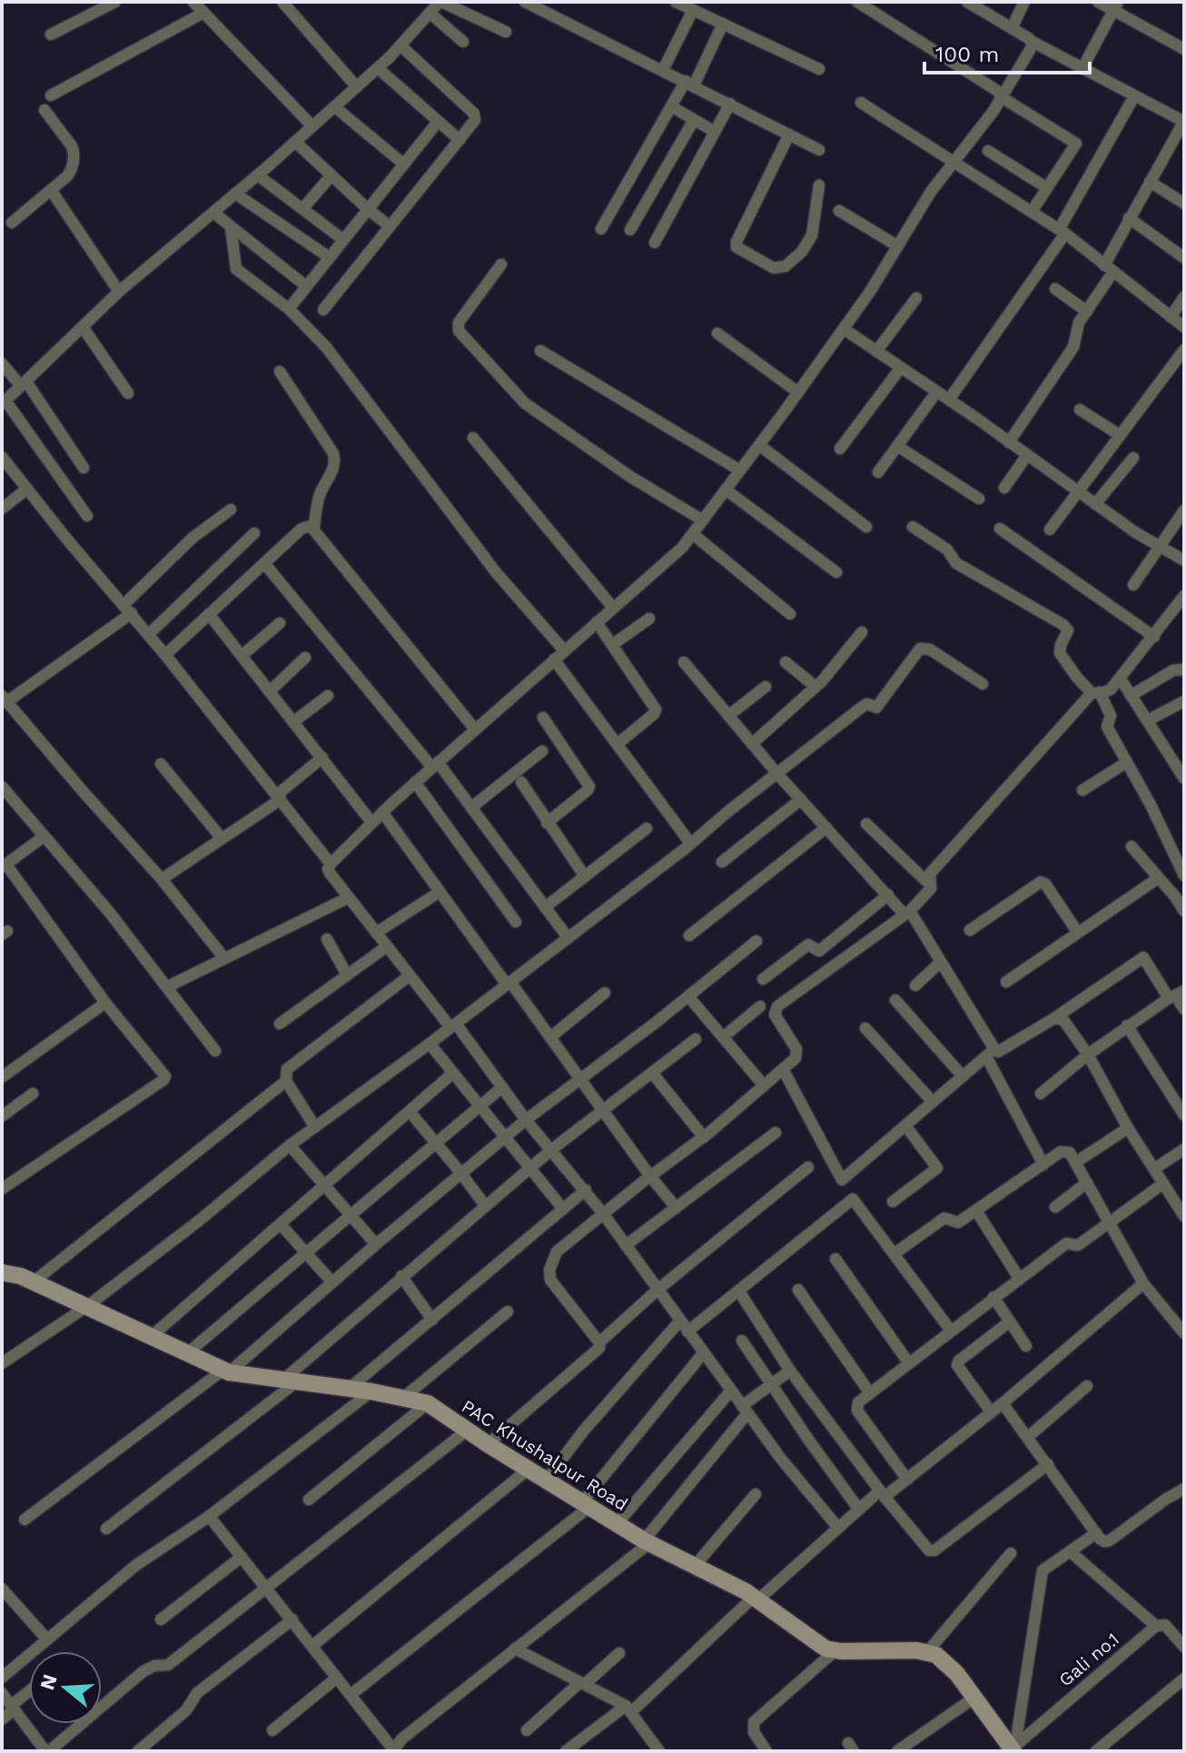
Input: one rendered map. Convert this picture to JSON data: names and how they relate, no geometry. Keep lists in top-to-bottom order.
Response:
{
  "streets": {
    "main road": ["PAC Khushalpur Road"],
    "street": ["Gali no.1"]
  },
  "scale_bar": "100 m",
  "north": "left"
}
